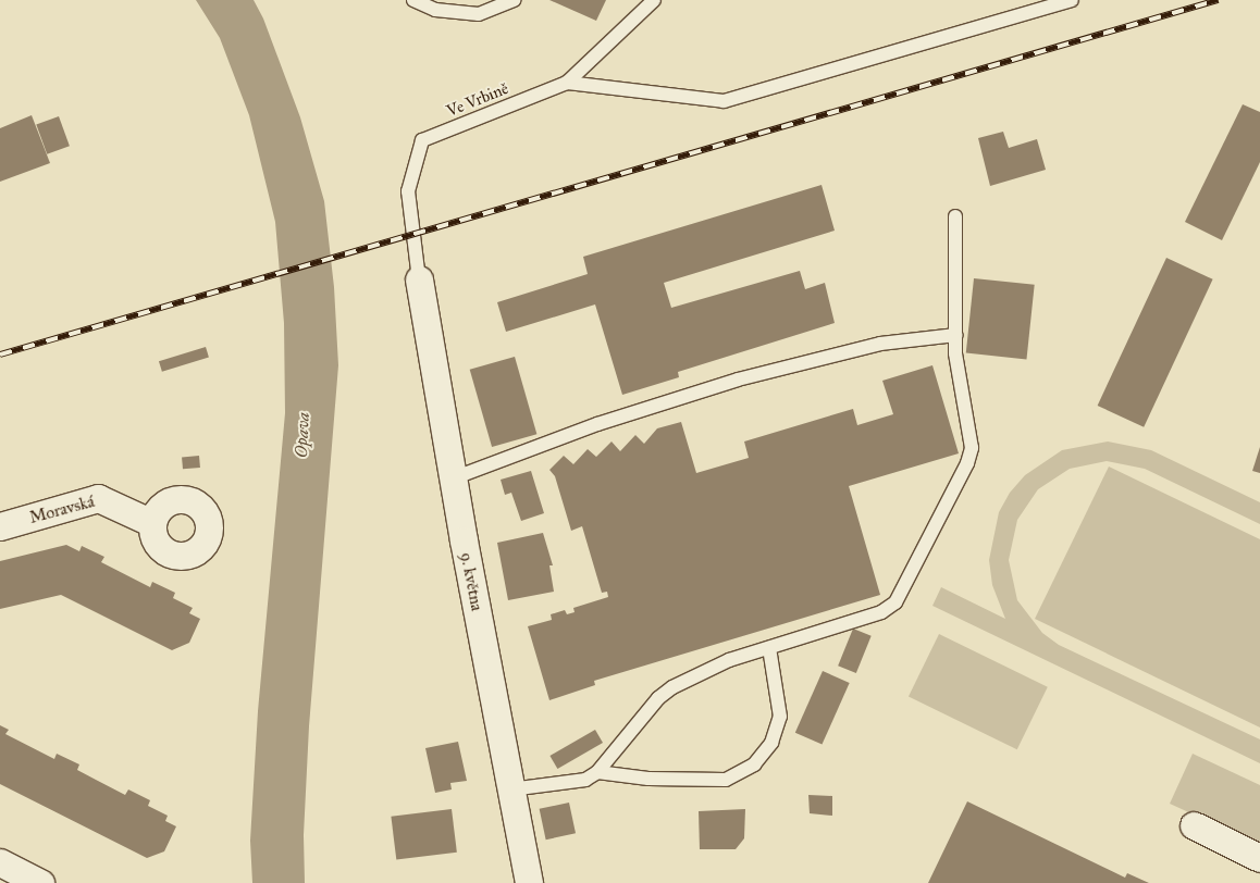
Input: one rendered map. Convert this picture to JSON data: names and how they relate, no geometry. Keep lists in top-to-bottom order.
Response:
{
  "streets": {
    "street": ["Moravská", "9. května"],
    "lane": ["Ve Vrbině"]
  },
  "crossings": [
    ["Ve Vrbině", "9. května"]
  ],
  "water": ["Opava"]
}
